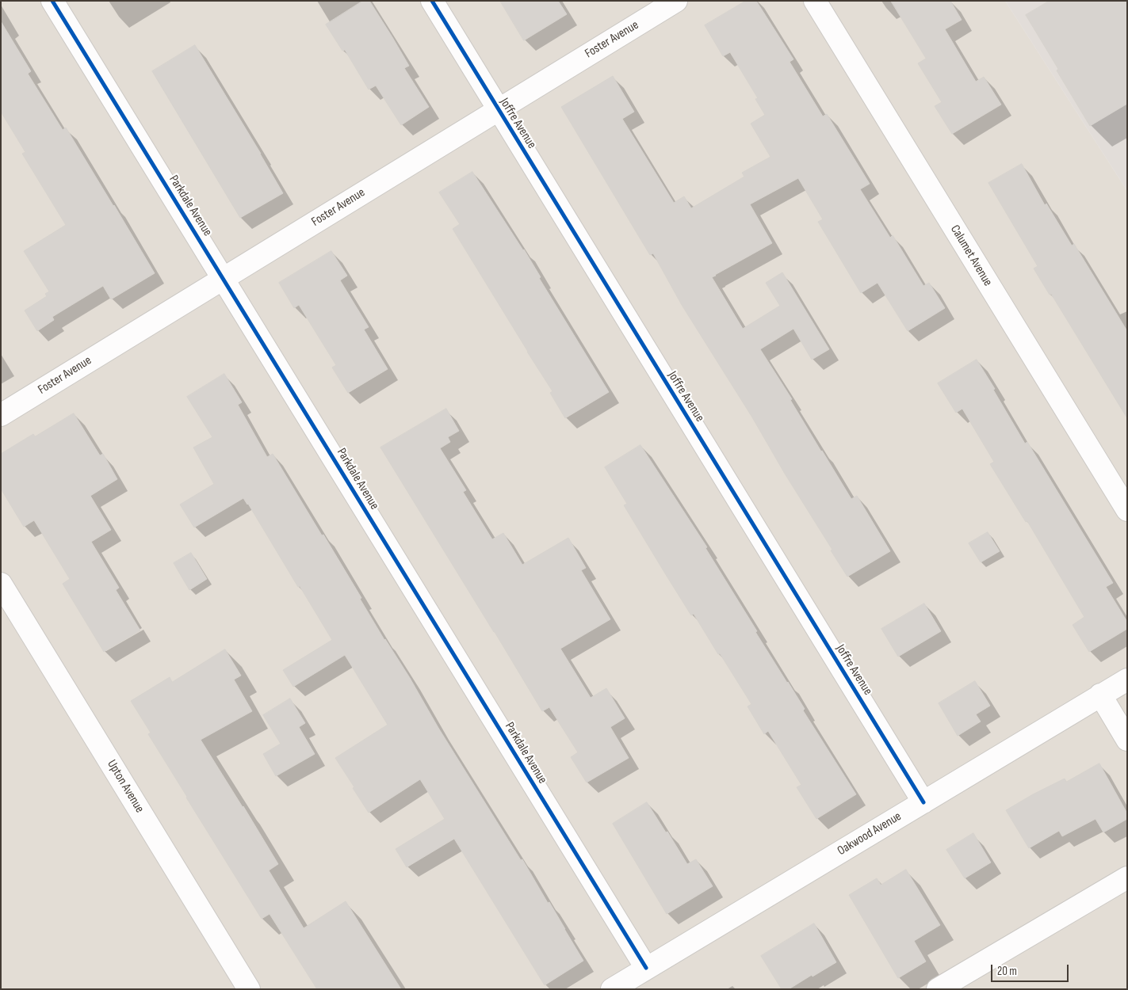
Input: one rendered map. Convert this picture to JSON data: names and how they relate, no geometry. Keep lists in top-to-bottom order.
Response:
{
  "streets": {
    "street": [
      "Foster Avenue",
      "Joffre Avenue",
      "Parkdale Avenue",
      "Calumet Avenue",
      "Upton Avenue",
      "Oakwood Avenue"
    ]
  },
  "crossings": [
    ["Foster Avenue", "Joffre Avenue"],
    ["Foster Avenue", "Parkdale Avenue"],
    ["Joffre Avenue", "Oakwood Avenue"],
    ["Parkdale Avenue", "Oakwood Avenue"]
  ],
  "scale_bar": "20 m"
}
